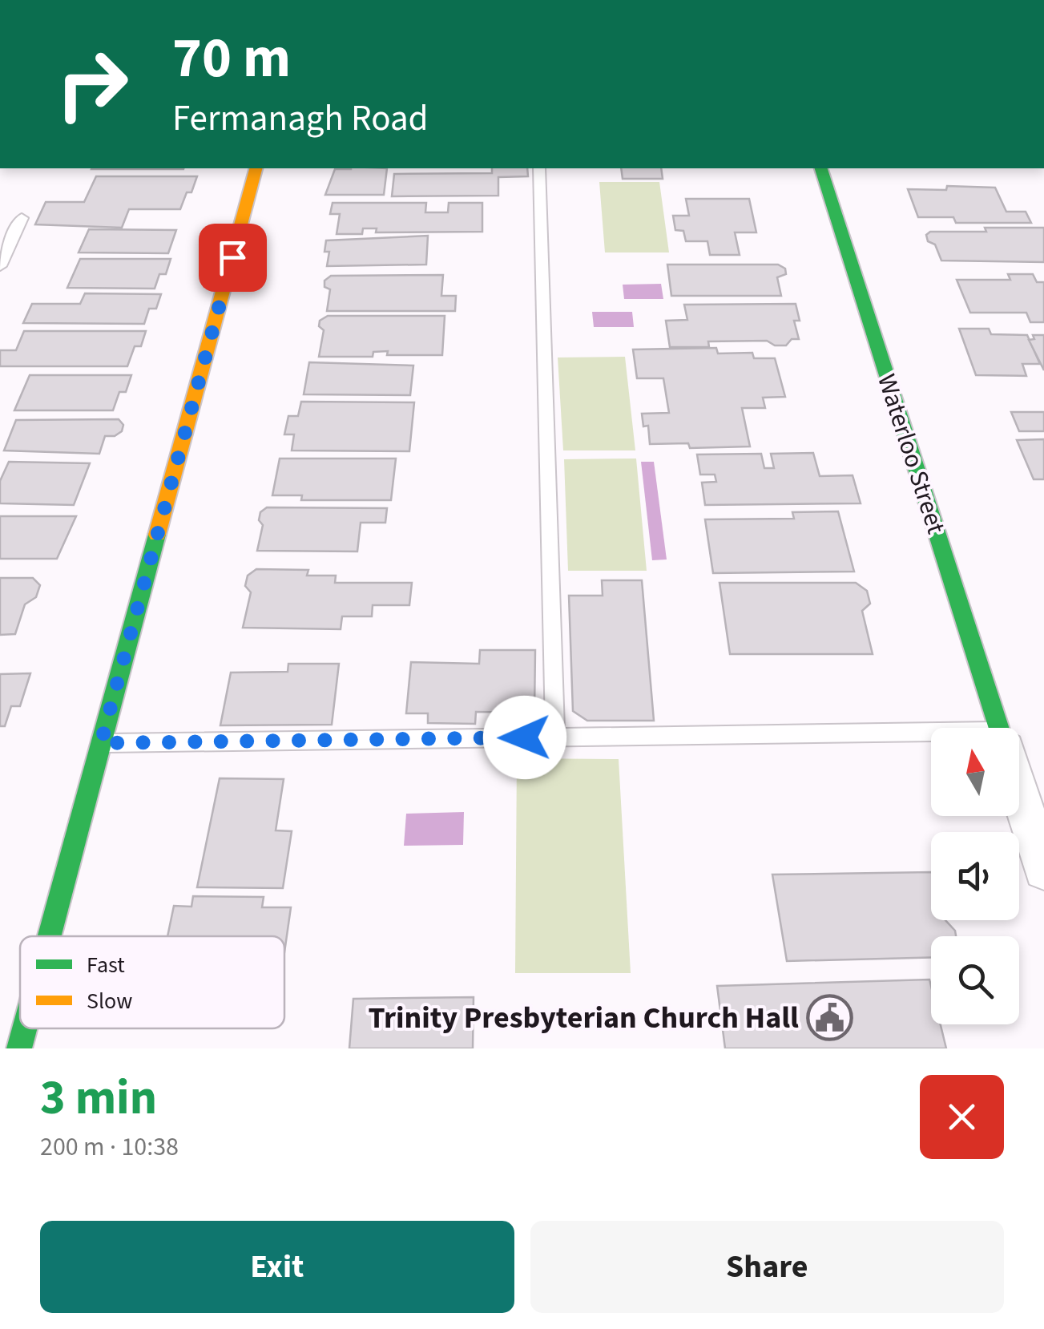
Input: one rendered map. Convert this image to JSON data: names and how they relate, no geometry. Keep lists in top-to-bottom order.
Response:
{
  "streets": {
    "street": ["Waterloo Street"]
  },
  "places": {
    "public building": ["Trinity Presbyterian Church Hall"]
  },
  "legend": ["Fast", "Slow"],
  "north": "top",
  "page": {
    "turn": ["70 m", "Fermanagh Road"],
    "heading": ["3 min", "200 m · 10:38"],
    "buttons": ["Exit", "Share"]
  }
}
